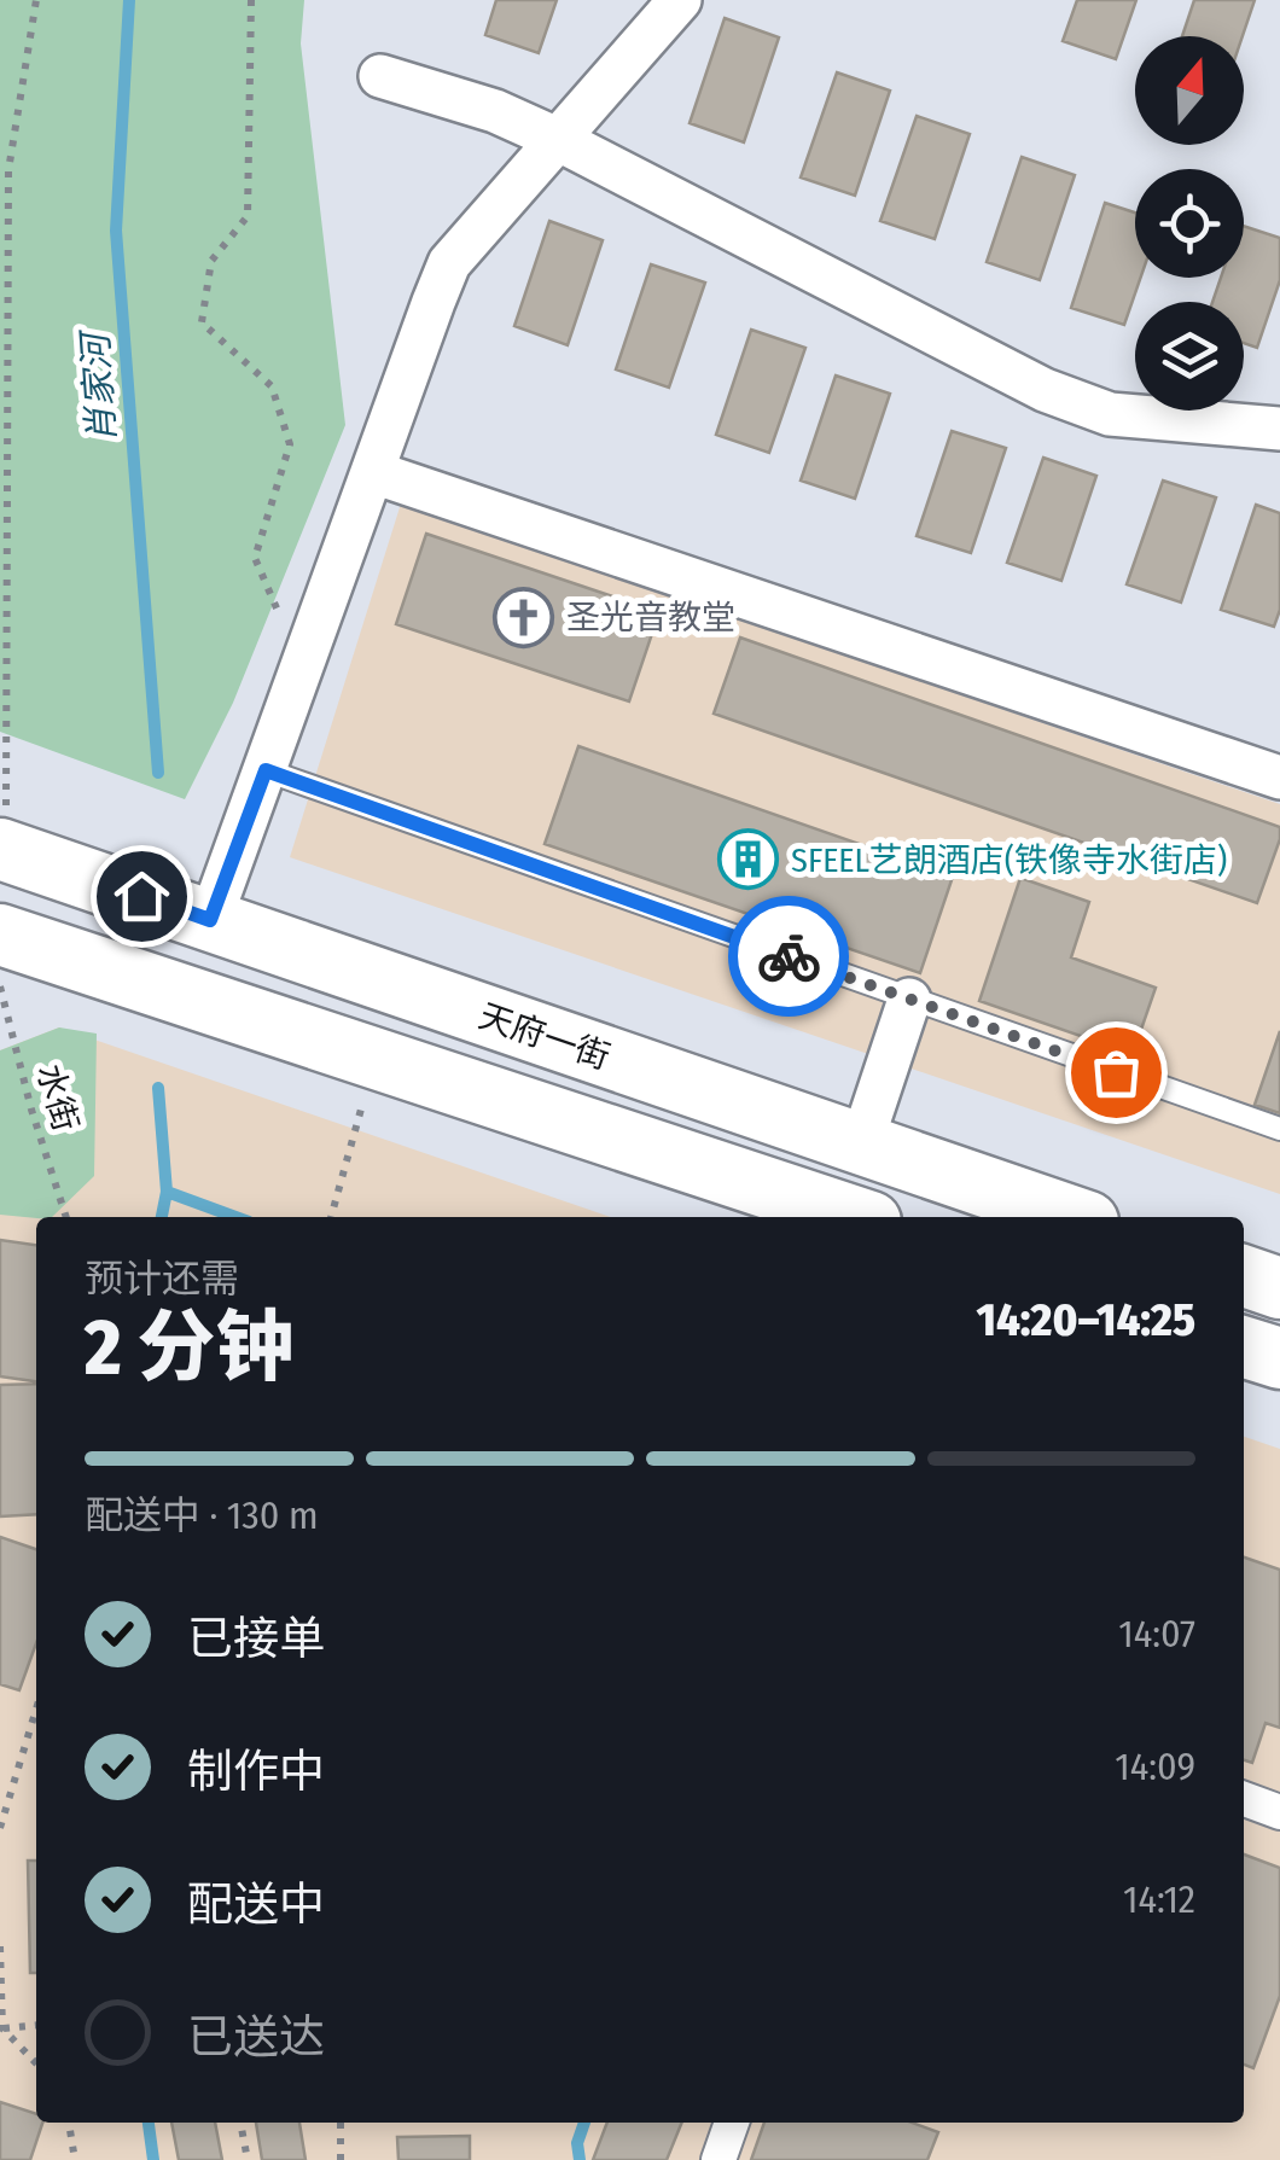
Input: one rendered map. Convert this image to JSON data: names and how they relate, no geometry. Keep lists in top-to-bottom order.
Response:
{
  "streets": {
    "main road": ["天府一街"],
    "path": ["水街"]
  },
  "water": ["肖家河"],
  "places": {
    "church": ["圣光音教堂"],
    "building": ["SFEEL艺朗酒店(铁像寺水街店)"]
  },
  "north": "top",
  "page": {
    "heading": ["2 分钟", "预计还需", "14:20–14:25"],
    "bar": "配送中 · 130 m",
    "list": [
      ["已接单", "14:07"],
      ["制作中", "14:09"],
      ["配送中", "14:12"],
      "已送达"
    ]
  }
}
